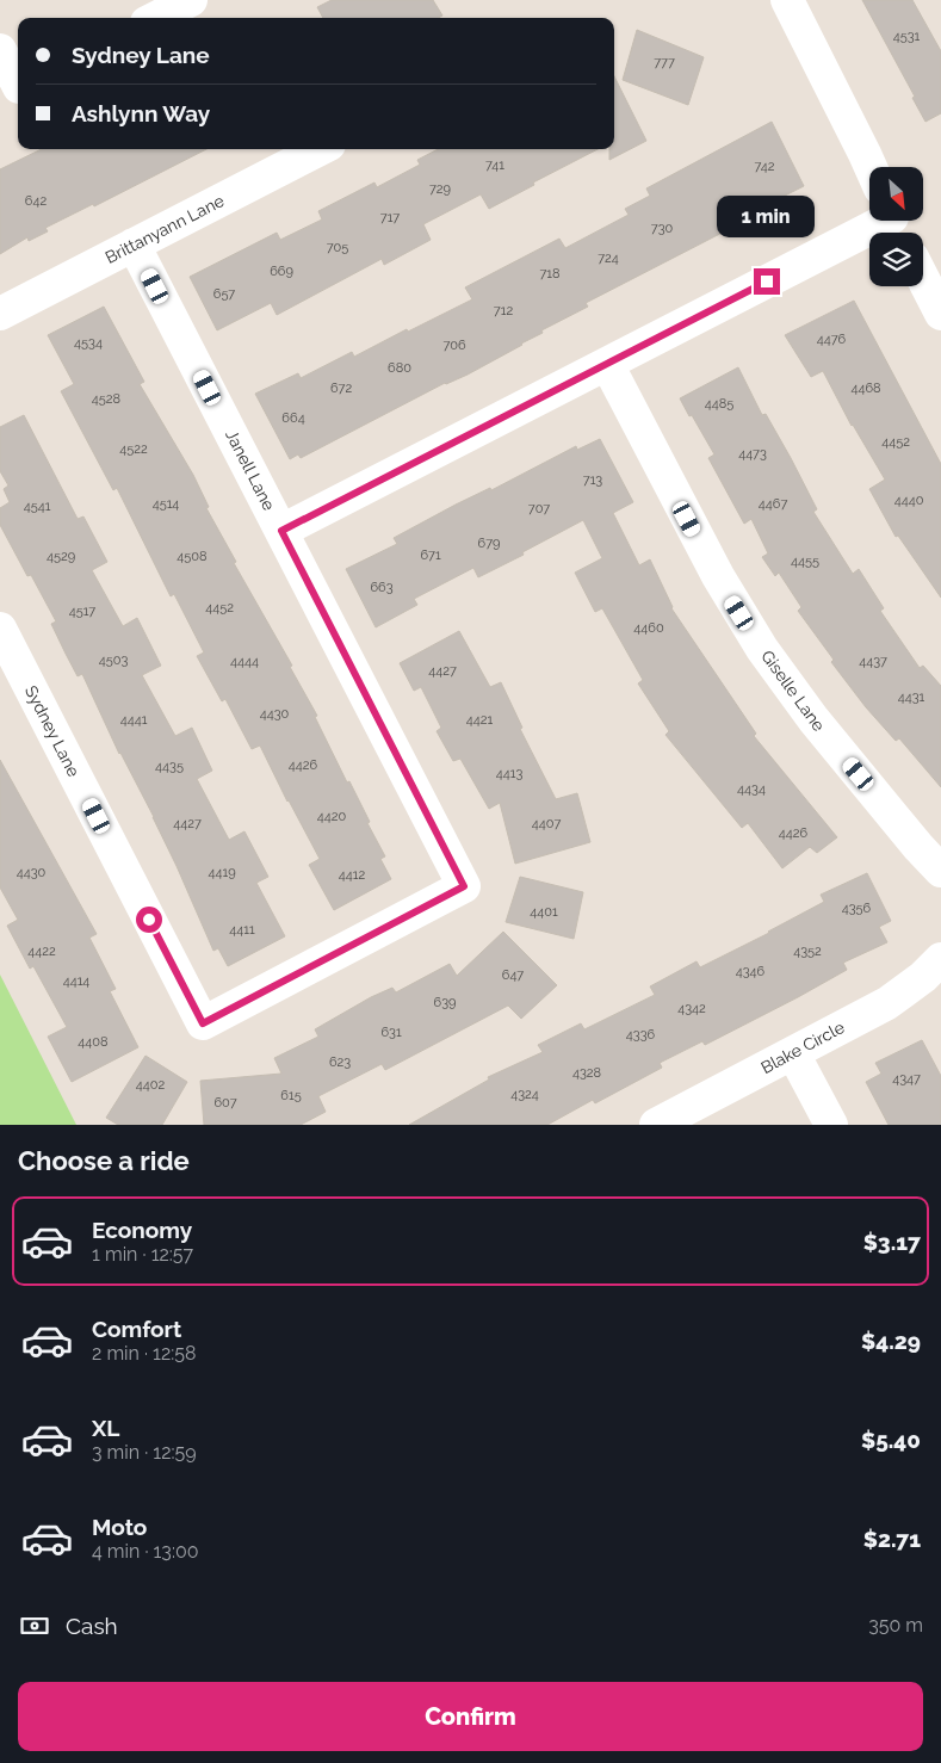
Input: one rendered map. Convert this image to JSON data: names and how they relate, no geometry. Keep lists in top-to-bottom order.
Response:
{
  "streets": {
    "street": [
      "Brittanyann Lane",
      "Janell Lane",
      "Giselle Lane",
      "Sydney Lane",
      "Blake Circle"
    ]
  },
  "crossings": [
    ["Brittanyann Lane", "Janell Lane"],
    ["Janell Lane", "Sydney Lane"]
  ],
  "house_numbers": [
    "4531",
    "777",
    "741",
    "742",
    "729",
    "642",
    "717",
    "730",
    "705",
    "724",
    "669",
    "718",
    "657",
    "712",
    "4476",
    "4534",
    "706",
    "680",
    "672",
    "4468",
    "4528",
    "4485",
    "664",
    "4452",
    "4522",
    "4473",
    "713",
    "4440",
    "4514",
    "4467",
    "4541",
    "707",
    "679",
    "671",
    "4529",
    "4508",
    "4455",
    "663",
    "4452",
    "4517",
    "4460",
    "4503",
    "4444",
    "4437",
    "4427",
    "4431",
    "4430",
    "4441",
    "4421",
    "4426",
    "4435",
    "4413",
    "4434",
    "4420",
    "4427",
    "4407",
    "4426",
    "4430",
    "4419",
    "4412",
    "4356",
    "4401",
    "4411",
    "4422",
    "4352",
    "4346",
    "647",
    "4414",
    "639",
    "4342",
    "631",
    "4336",
    "4408",
    "623",
    "4328",
    "4347",
    "4402",
    "4324",
    "615",
    "607"
  ],
  "north": "bottom right",
  "page": {
    "banner": ["Sydney Lane", "Ashlynn Way"],
    "bubble": "1 min",
    "heading": "Choose a ride",
    "list": [
      {
        "name": "Economy",
        "note": "1 min · 12:57",
        "value": "$3.17"
      },
      {
        "name": "Comfort",
        "note": "2 min · 12:58",
        "value": "$4.29"
      },
      {
        "name": "XL",
        "note": "3 min · 12:59",
        "value": "$5.40"
      },
      {
        "name": "Moto",
        "note": "4 min · 13:00",
        "value": "$2.71"
      }
    ],
    "pay": ["Cash", "350 m"],
    "buttons": "Confirm"
  }
}
